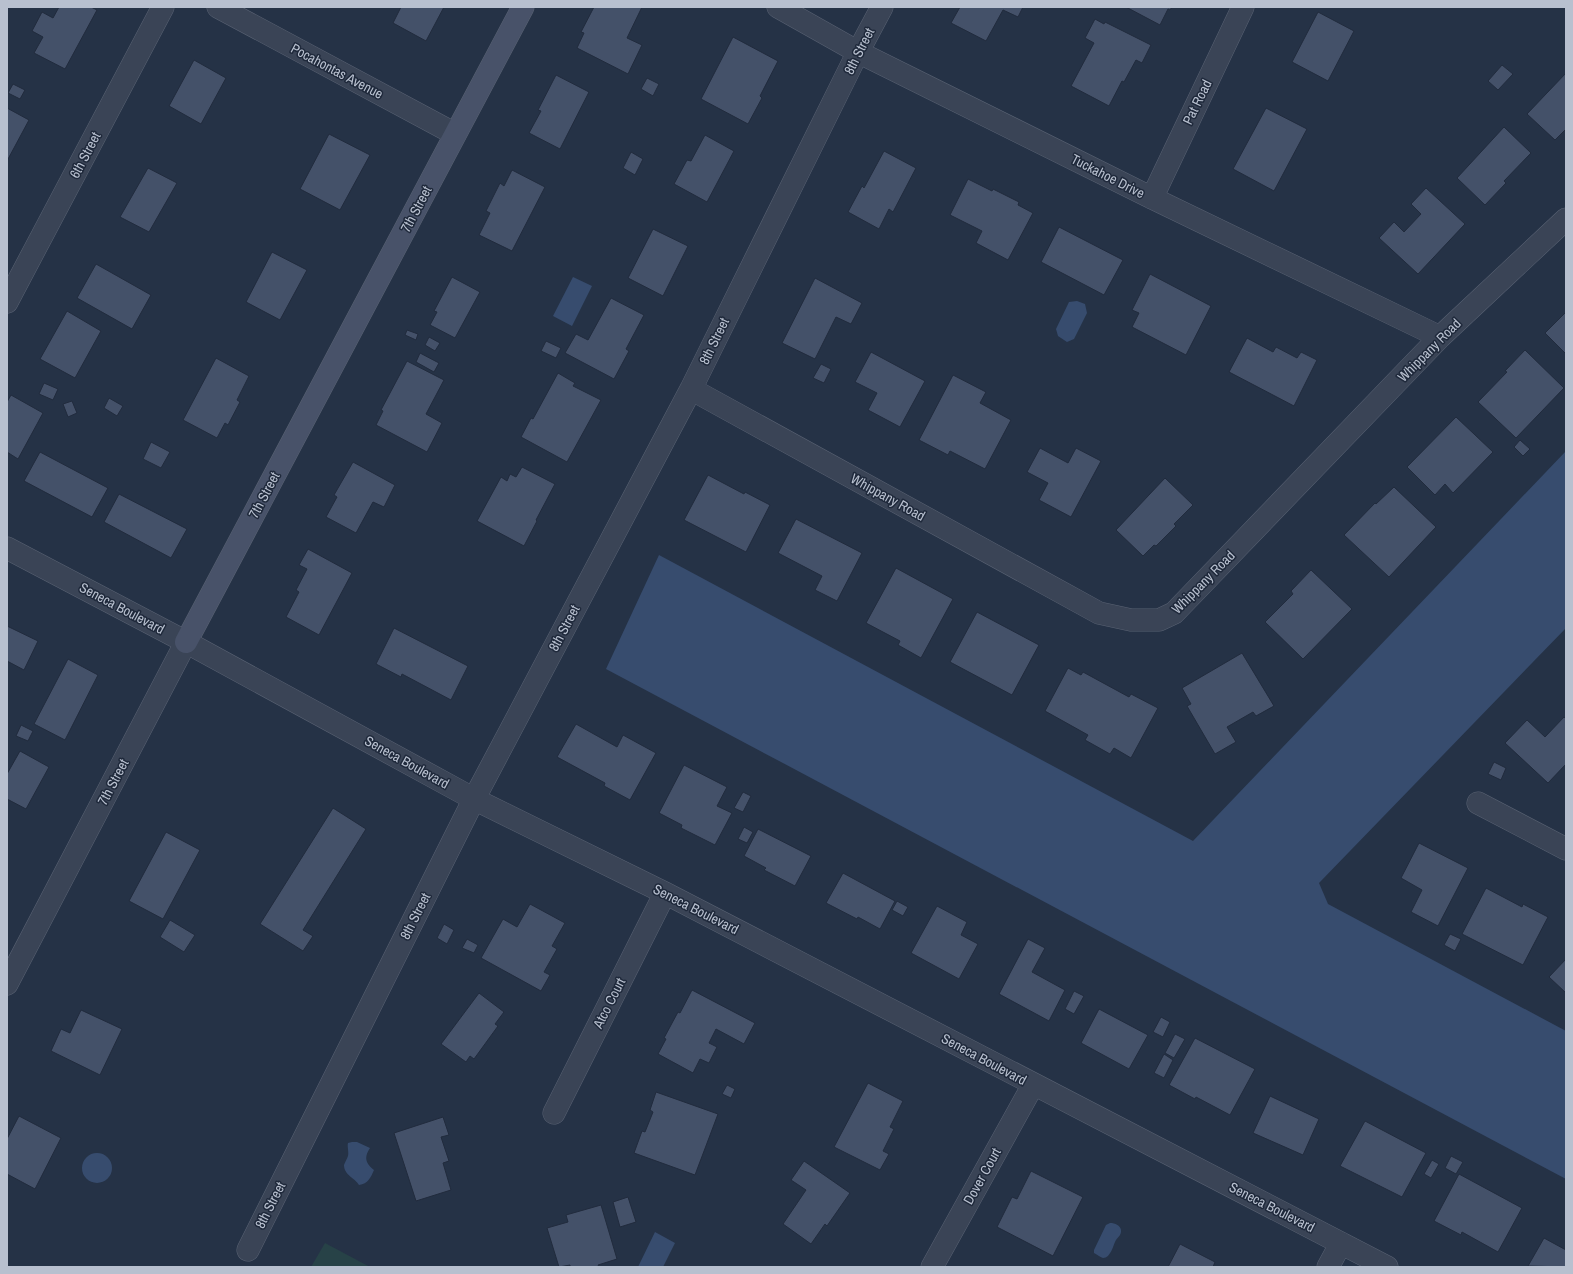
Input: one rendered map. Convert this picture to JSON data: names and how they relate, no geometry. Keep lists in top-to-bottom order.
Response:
{
  "streets": {
    "street": [
      "8th Street",
      "Pocahontas Avenue",
      "Pat Road",
      "6th Street",
      "Tuckahoe Drive",
      "7th Street",
      "Whippany Road",
      "Seneca Boulevard",
      "Atco Court",
      "Dover Court"
    ]
  },
  "crossings": [
    ["8th Street", "Tuckahoe Drive"],
    ["8th Street", "Whippany Road"],
    ["8th Street", "Seneca Boulevard"],
    ["Pocahontas Avenue", "7th Street"],
    ["Pat Road", "Tuckahoe Drive"],
    ["Tuckahoe Drive", "Whippany Road"],
    ["7th Street", "Seneca Boulevard"],
    ["Seneca Boulevard", "Atco Court"],
    ["Seneca Boulevard", "Dover Court"]
  ]
}
